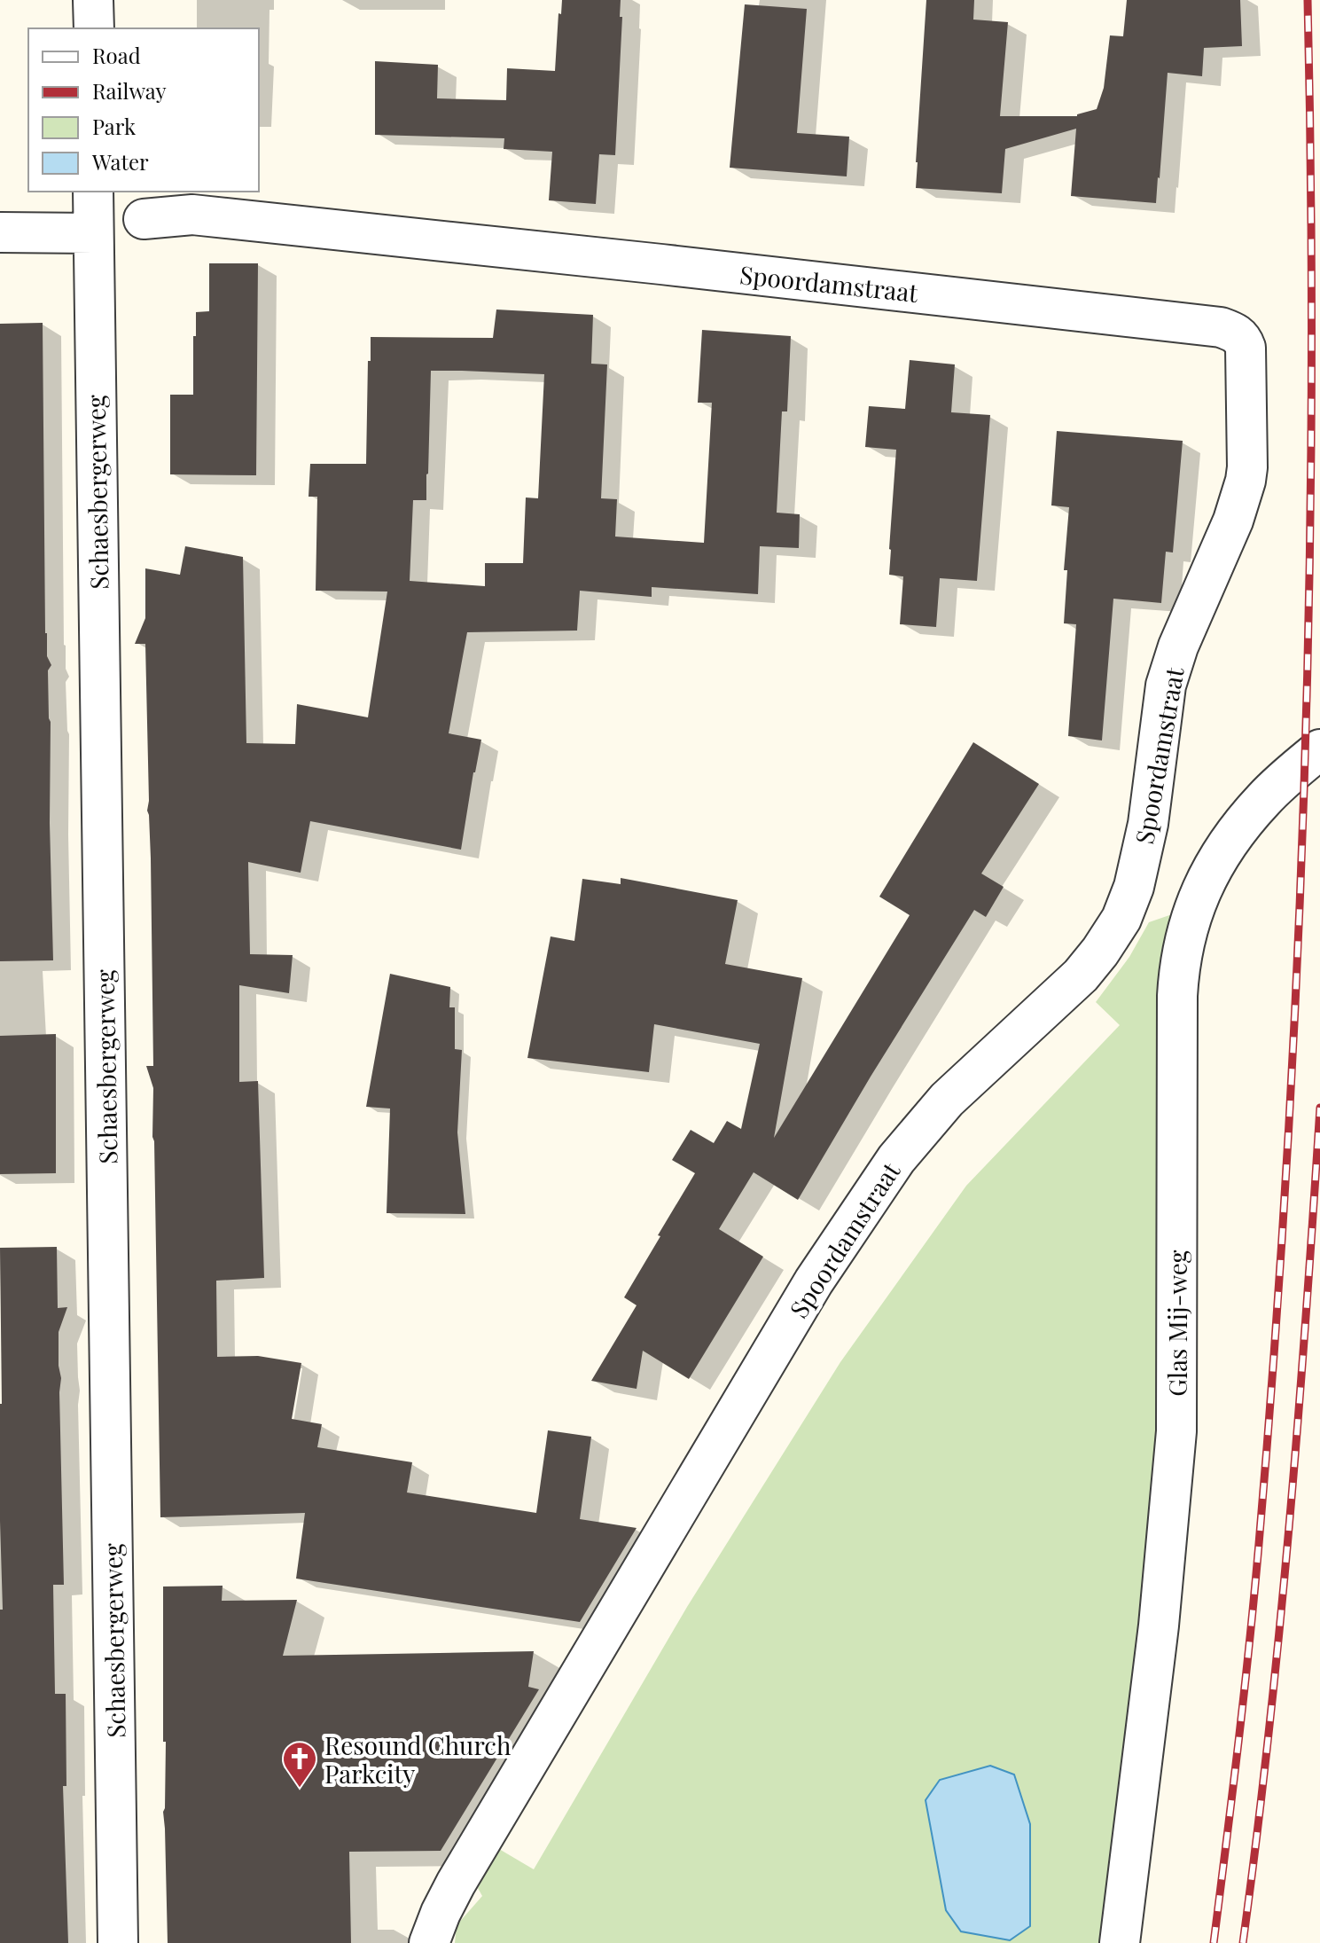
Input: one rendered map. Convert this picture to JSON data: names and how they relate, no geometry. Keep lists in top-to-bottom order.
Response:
{
  "streets": {
    "street": ["Spoordamstraat", "Schaesbergerweg", "Glas Mij-weg"]
  },
  "places": {
    "church": ["Resound Church Parkcity"]
  },
  "legend": [
    "Road",
    "Railway",
    "Park",
    "Water"
  ]
}
